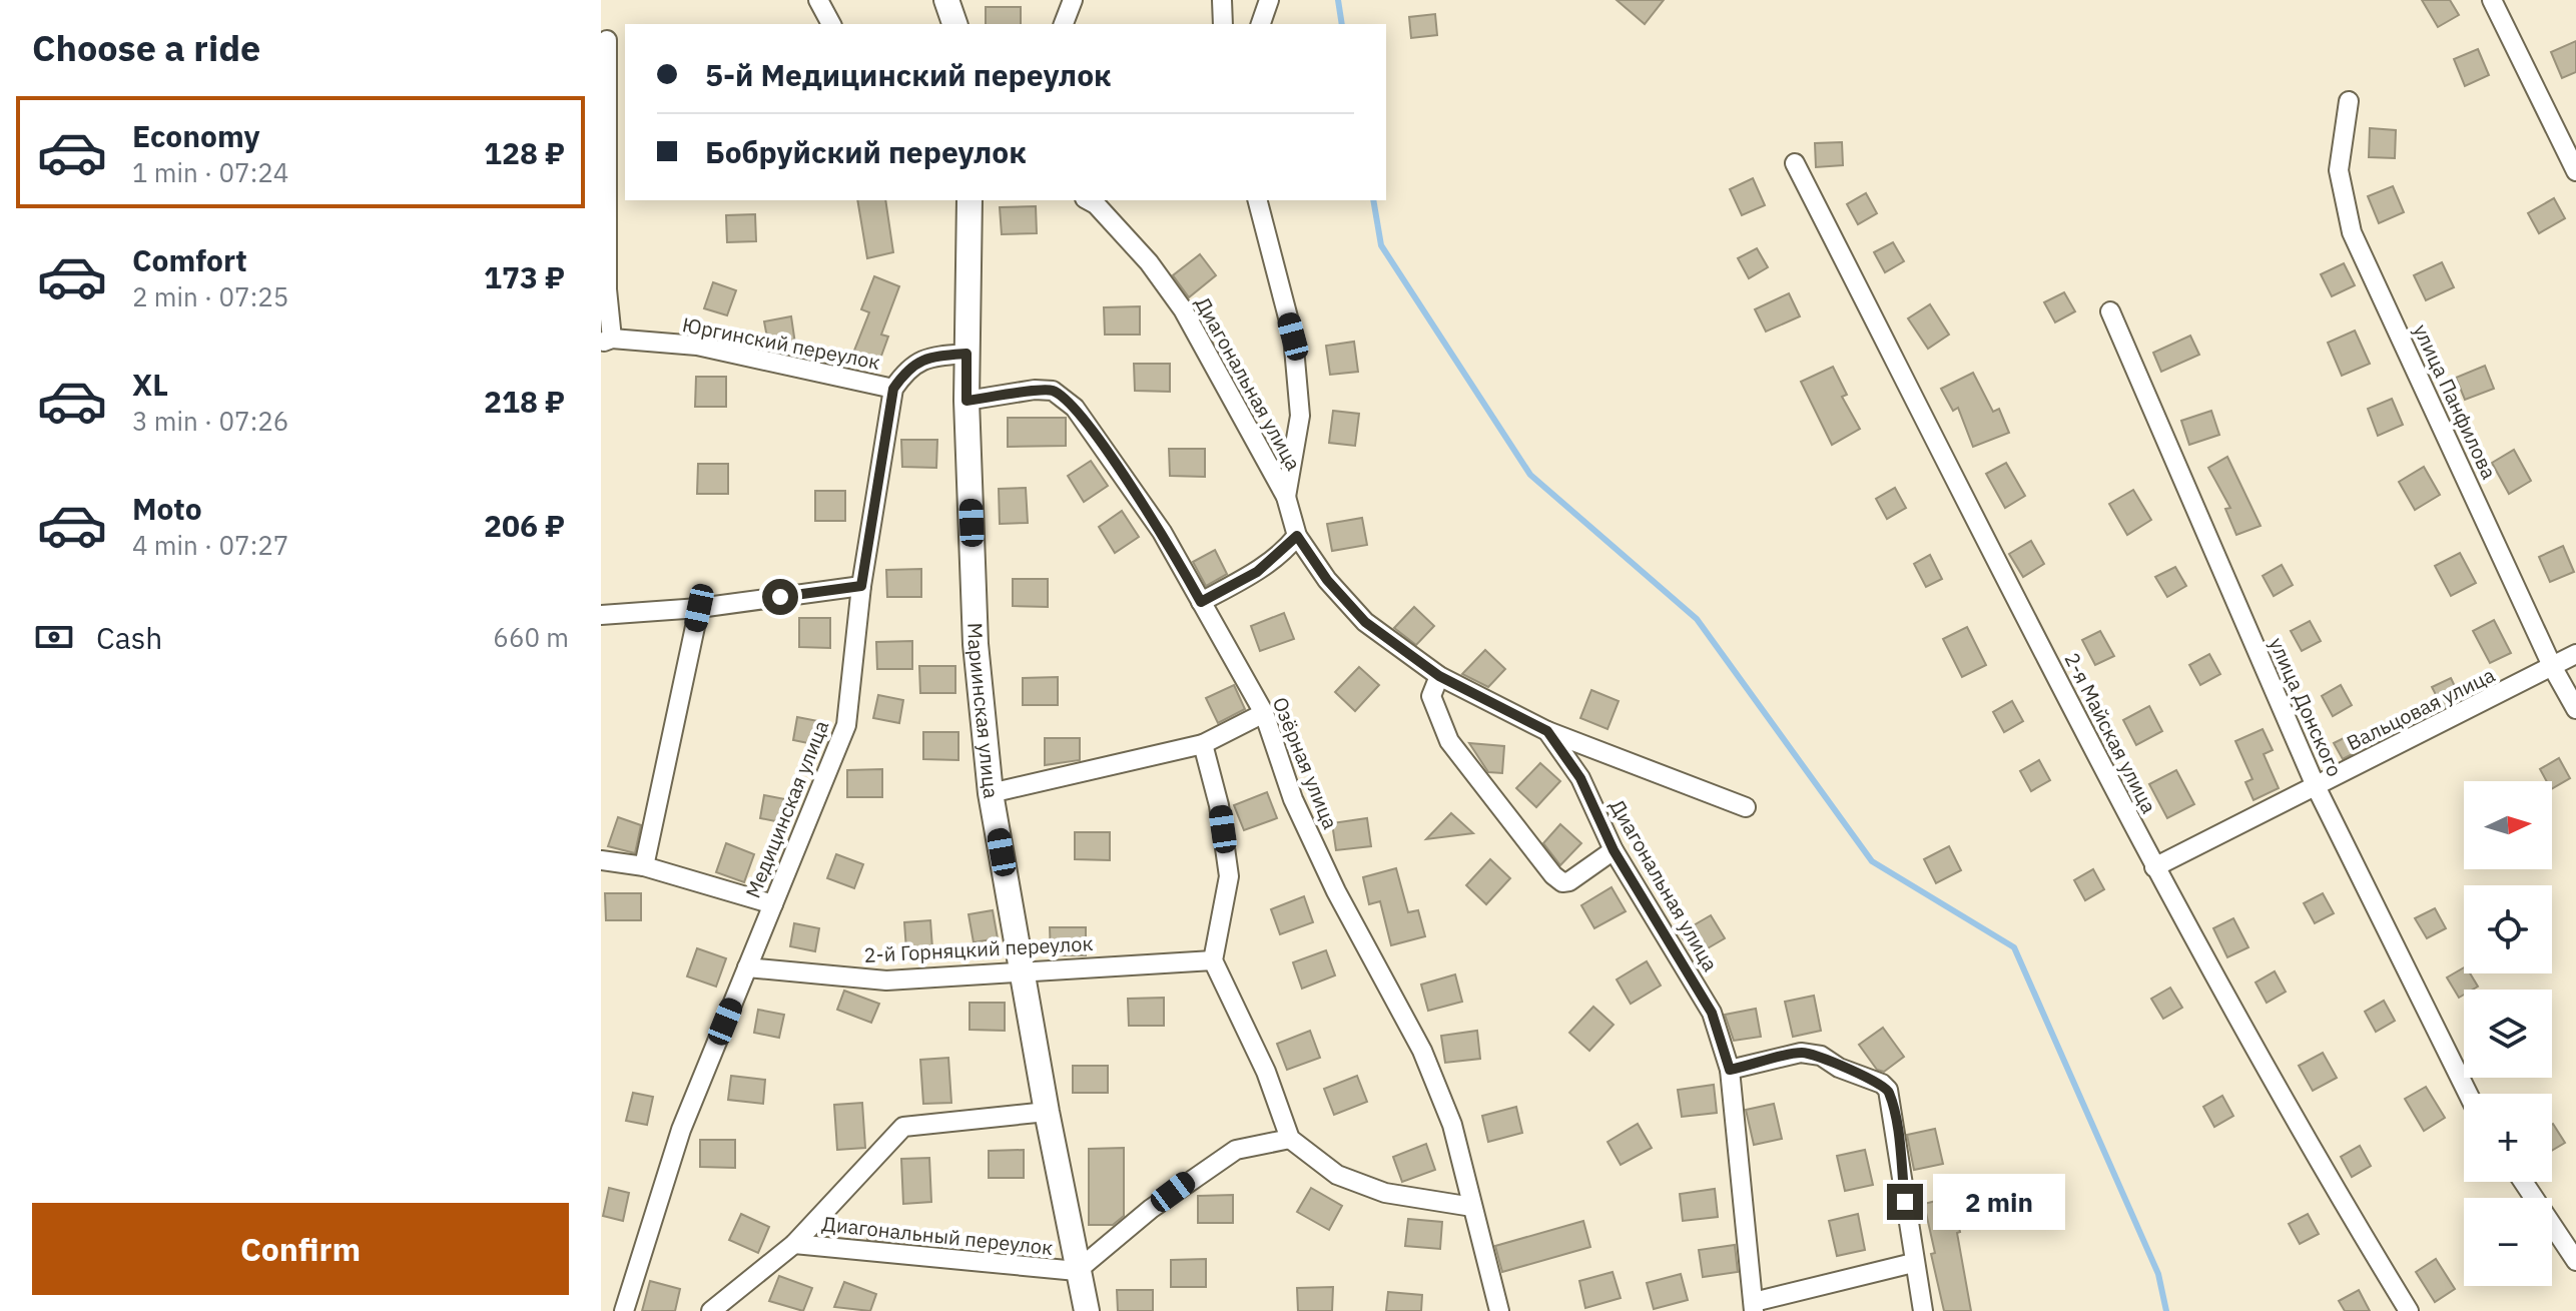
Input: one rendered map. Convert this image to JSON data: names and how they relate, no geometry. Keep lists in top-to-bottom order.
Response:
{
  "streets": {
    "main road": ["Мариинская улица"],
    "street": [
      "Юргинский переулок",
      "Диагональная улица",
      "улица Панфилова",
      "улица Донского",
      "Вальцовая улица",
      "2-я Майская улица",
      "Озёрная улица",
      "Медицинская улица",
      "2-й Горняцкий переулок",
      "Диагональный переулок"
    ]
  },
  "crossings": [
    ["Юргинский переулок", "Медицинская улица"],
    ["улица Панфилова", "Вальцовая улица"],
    ["улица Донского", "Вальцовая улица"],
    ["Вальцовая улица", "2-я Майская улица"],
    ["Мариинская улица", "Озёрная улица"],
    ["Мариинская улица", "2-й Горняцкий переулок"],
    ["Мариинская улица", "Диагональный переулок"],
    ["Медицинская улица", "2-й Горняцкий переулок"]
  ],
  "north": "right",
  "page": {
    "heading": "Choose a ride",
    "banner": ["5-й Медицинский переулок", "Бобруйский переулок"],
    "list": [
      {
        "name": "Economy",
        "note": "1 min · 07:24",
        "value": "128 ₽"
      },
      {
        "name": "Comfort",
        "note": "2 min · 07:25",
        "value": "173 ₽"
      },
      {
        "name": "XL",
        "note": "3 min · 07:26",
        "value": "218 ₽"
      },
      {
        "name": "Moto",
        "note": "4 min · 07:27",
        "value": "206 ₽"
      }
    ],
    "pay": ["Cash", "660 m"],
    "map_buttons": ["+", "−"],
    "bubble": "2 min",
    "buttons": "Confirm"
  }
}
